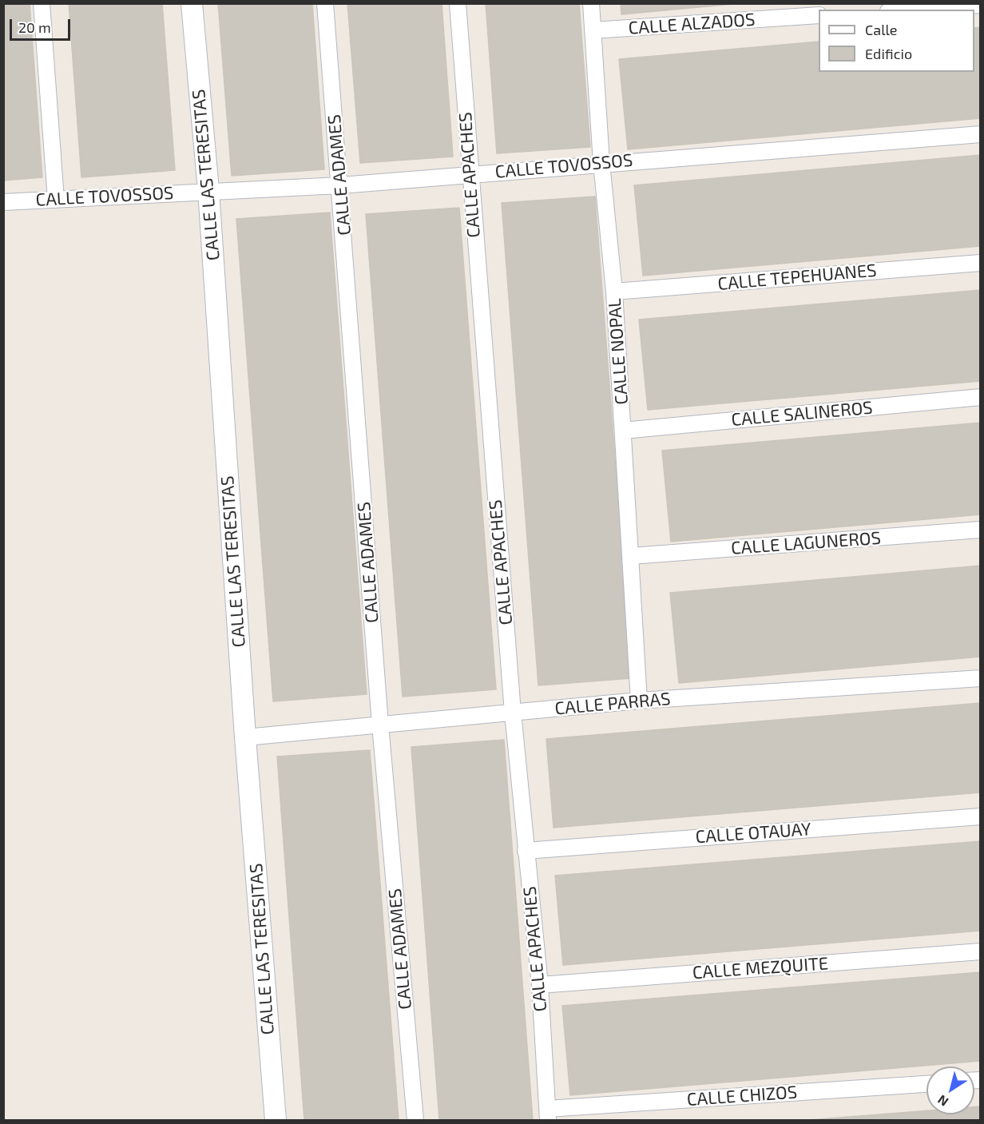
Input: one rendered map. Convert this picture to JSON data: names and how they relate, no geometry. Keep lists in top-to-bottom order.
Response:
{
  "streets": {
    "street": [
      "CALLE ALZADOS",
      "CALLE TOVOSSOS",
      "CALLE LAS TERESITAS",
      "CALLE ADAMES",
      "CALLE APACHES",
      "CALLE TEPEHUANES",
      "CALLE NOPAL",
      "CALLE SALINEROS",
      "CALLE LAGUNEROS",
      "CALLE PARRAS",
      "CALLE OTAUAY",
      "CALLE MEZQUITE",
      "CALLE CHIZOS"
    ]
  },
  "crossings": [
    ["CALLE ALZADOS", "CALLE NOPAL"],
    ["CALLE TOVOSSOS", "CALLE LAS TERESITAS"],
    ["CALLE TOVOSSOS", "CALLE ADAMES"],
    ["CALLE TOVOSSOS", "CALLE APACHES"],
    ["CALLE TOVOSSOS", "CALLE NOPAL"],
    ["CALLE LAS TERESITAS", "CALLE PARRAS"],
    ["CALLE ADAMES", "CALLE PARRAS"],
    ["CALLE APACHES", "CALLE PARRAS"],
    ["CALLE APACHES", "CALLE OTAUAY"],
    ["CALLE APACHES", "CALLE MEZQUITE"],
    ["CALLE APACHES", "CALLE CHIZOS"],
    ["CALLE TEPEHUANES", "CALLE NOPAL"],
    ["CALLE NOPAL", "CALLE SALINEROS"],
    ["CALLE NOPAL", "CALLE LAGUNEROS"],
    ["CALLE NOPAL", "CALLE PARRAS"]
  ],
  "legend": ["Calle", "Edificio"],
  "scale_bar": "20 m",
  "north": "bottom left"
}
